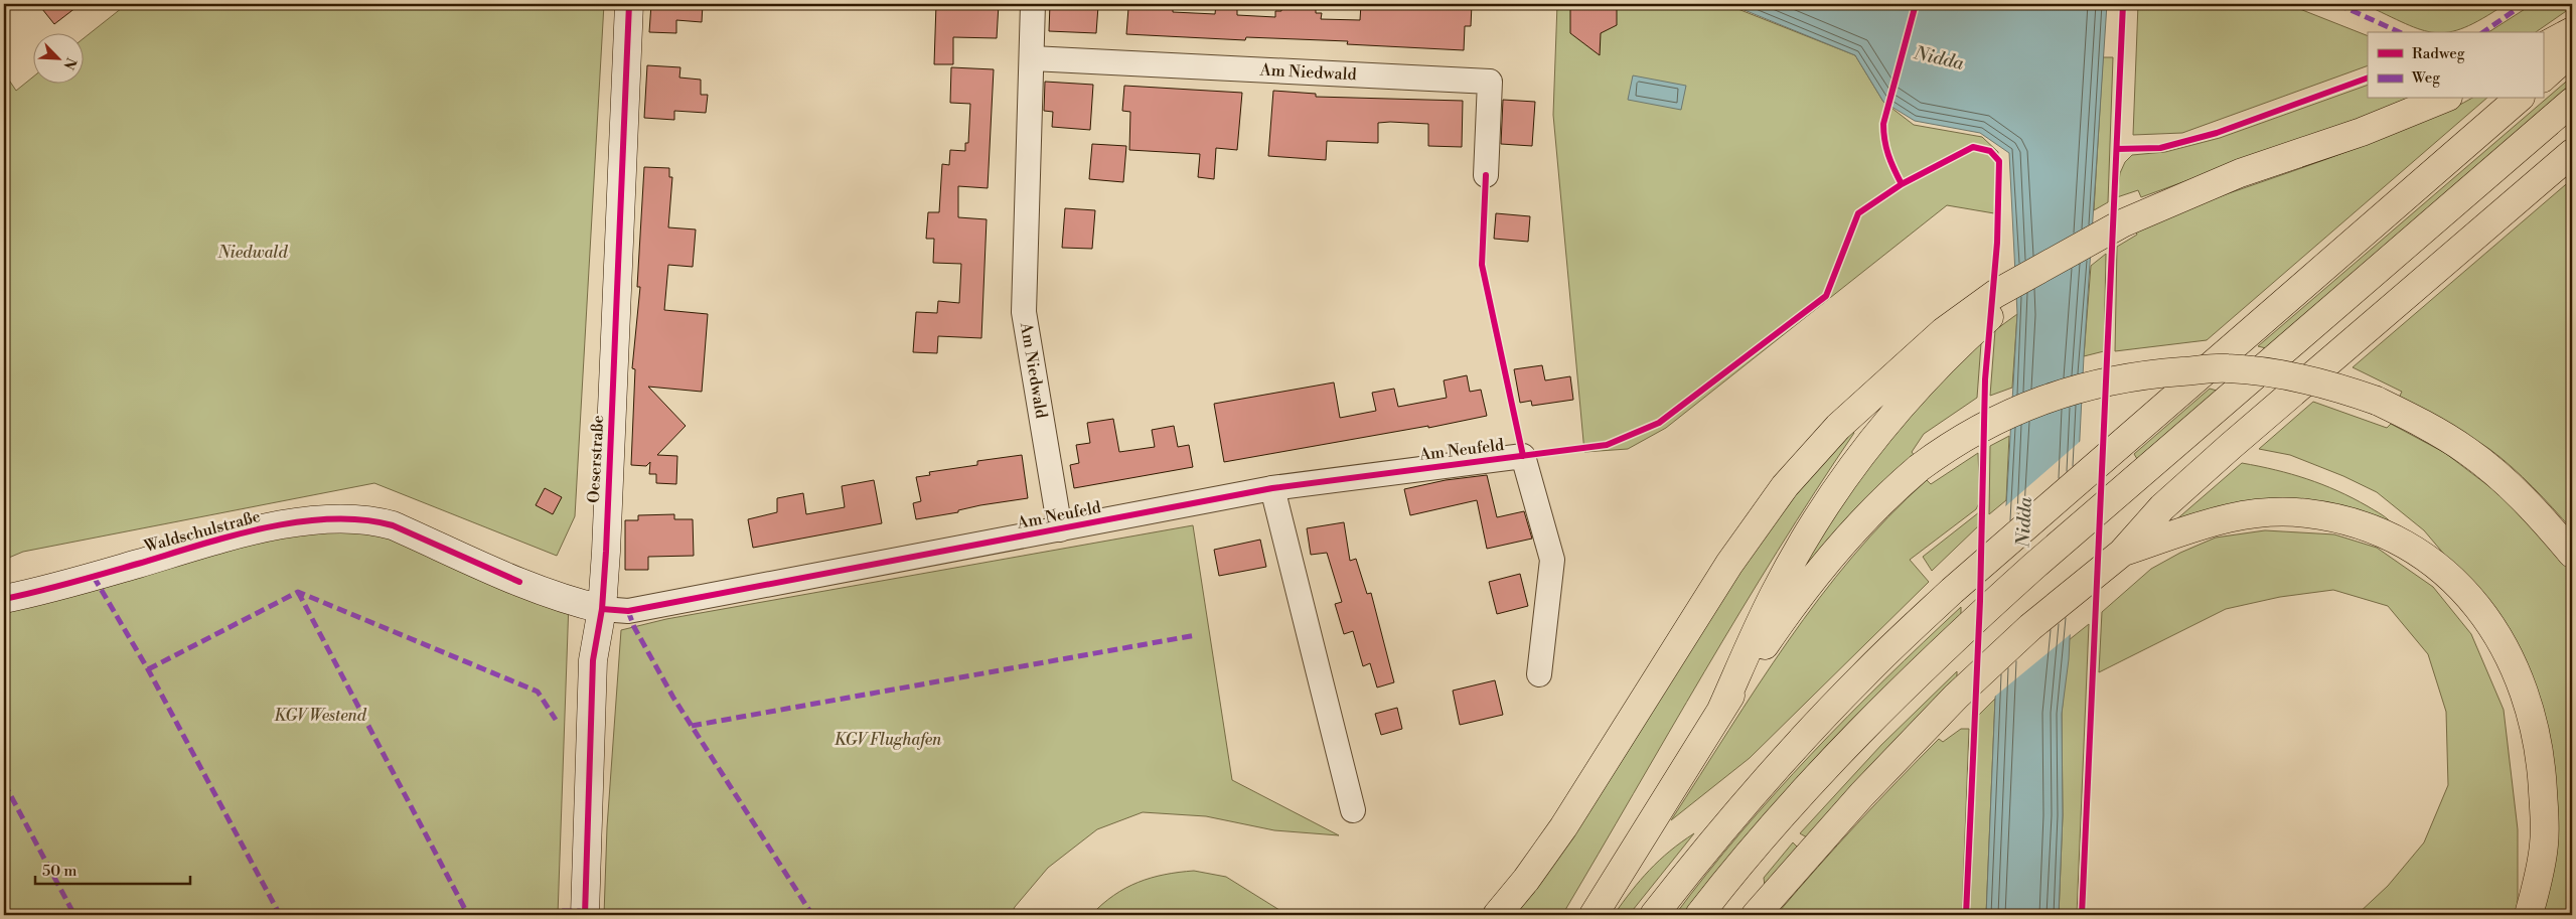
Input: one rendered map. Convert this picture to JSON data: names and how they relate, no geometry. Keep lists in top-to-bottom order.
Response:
{
  "streets": {
    "street": [
      "Am Niedwald",
      "Am Neufeld",
      "Oeserstraße",
      "Waldschulstraße"
    ]
  },
  "crossings": [
    ["Am Niedwald", "Am Neufeld"],
    ["Am Neufeld", "Oeserstraße"],
    ["Am Neufeld", "Waldschulstraße"],
    ["Oeserstraße", "Waldschulstraße"]
  ],
  "water": ["Nidda"],
  "parks": ["Niedwald", "KGV Westend", "KGV Flughafen"],
  "legend": ["Radweg", "Weg"],
  "scale_bar": "50 m",
  "north": "bottom right"
}
